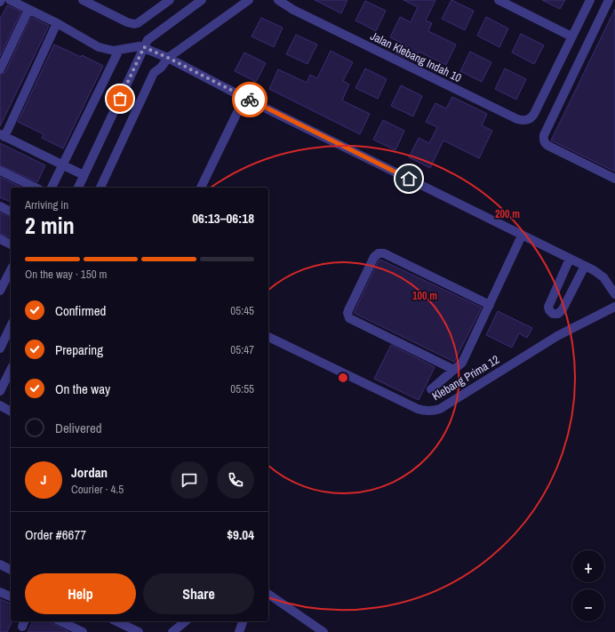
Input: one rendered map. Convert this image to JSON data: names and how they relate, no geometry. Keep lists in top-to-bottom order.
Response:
{
  "streets": {
    "street": ["Jalan Klebang Indah 10", "Klebang Prima 12"]
  },
  "page": {
    "heading": ["2 min", "Arriving in", "06:13–06:18"],
    "panel": [
      "Jordan",
      "Courier · 4.5",
      "Order #6677",
      "$9.04"
    ],
    "bar": "On the way · 150 m",
    "list": [
      ["Confirmed", "05:45"],
      ["Preparing", "05:47"],
      ["On the way", "05:55"],
      "Delivered"
    ],
    "round": "J",
    "map_buttons": ["+", "−"],
    "buttons": ["Help", "Share"]
  },
  "rings": ["200 m", "100 m"]
}
